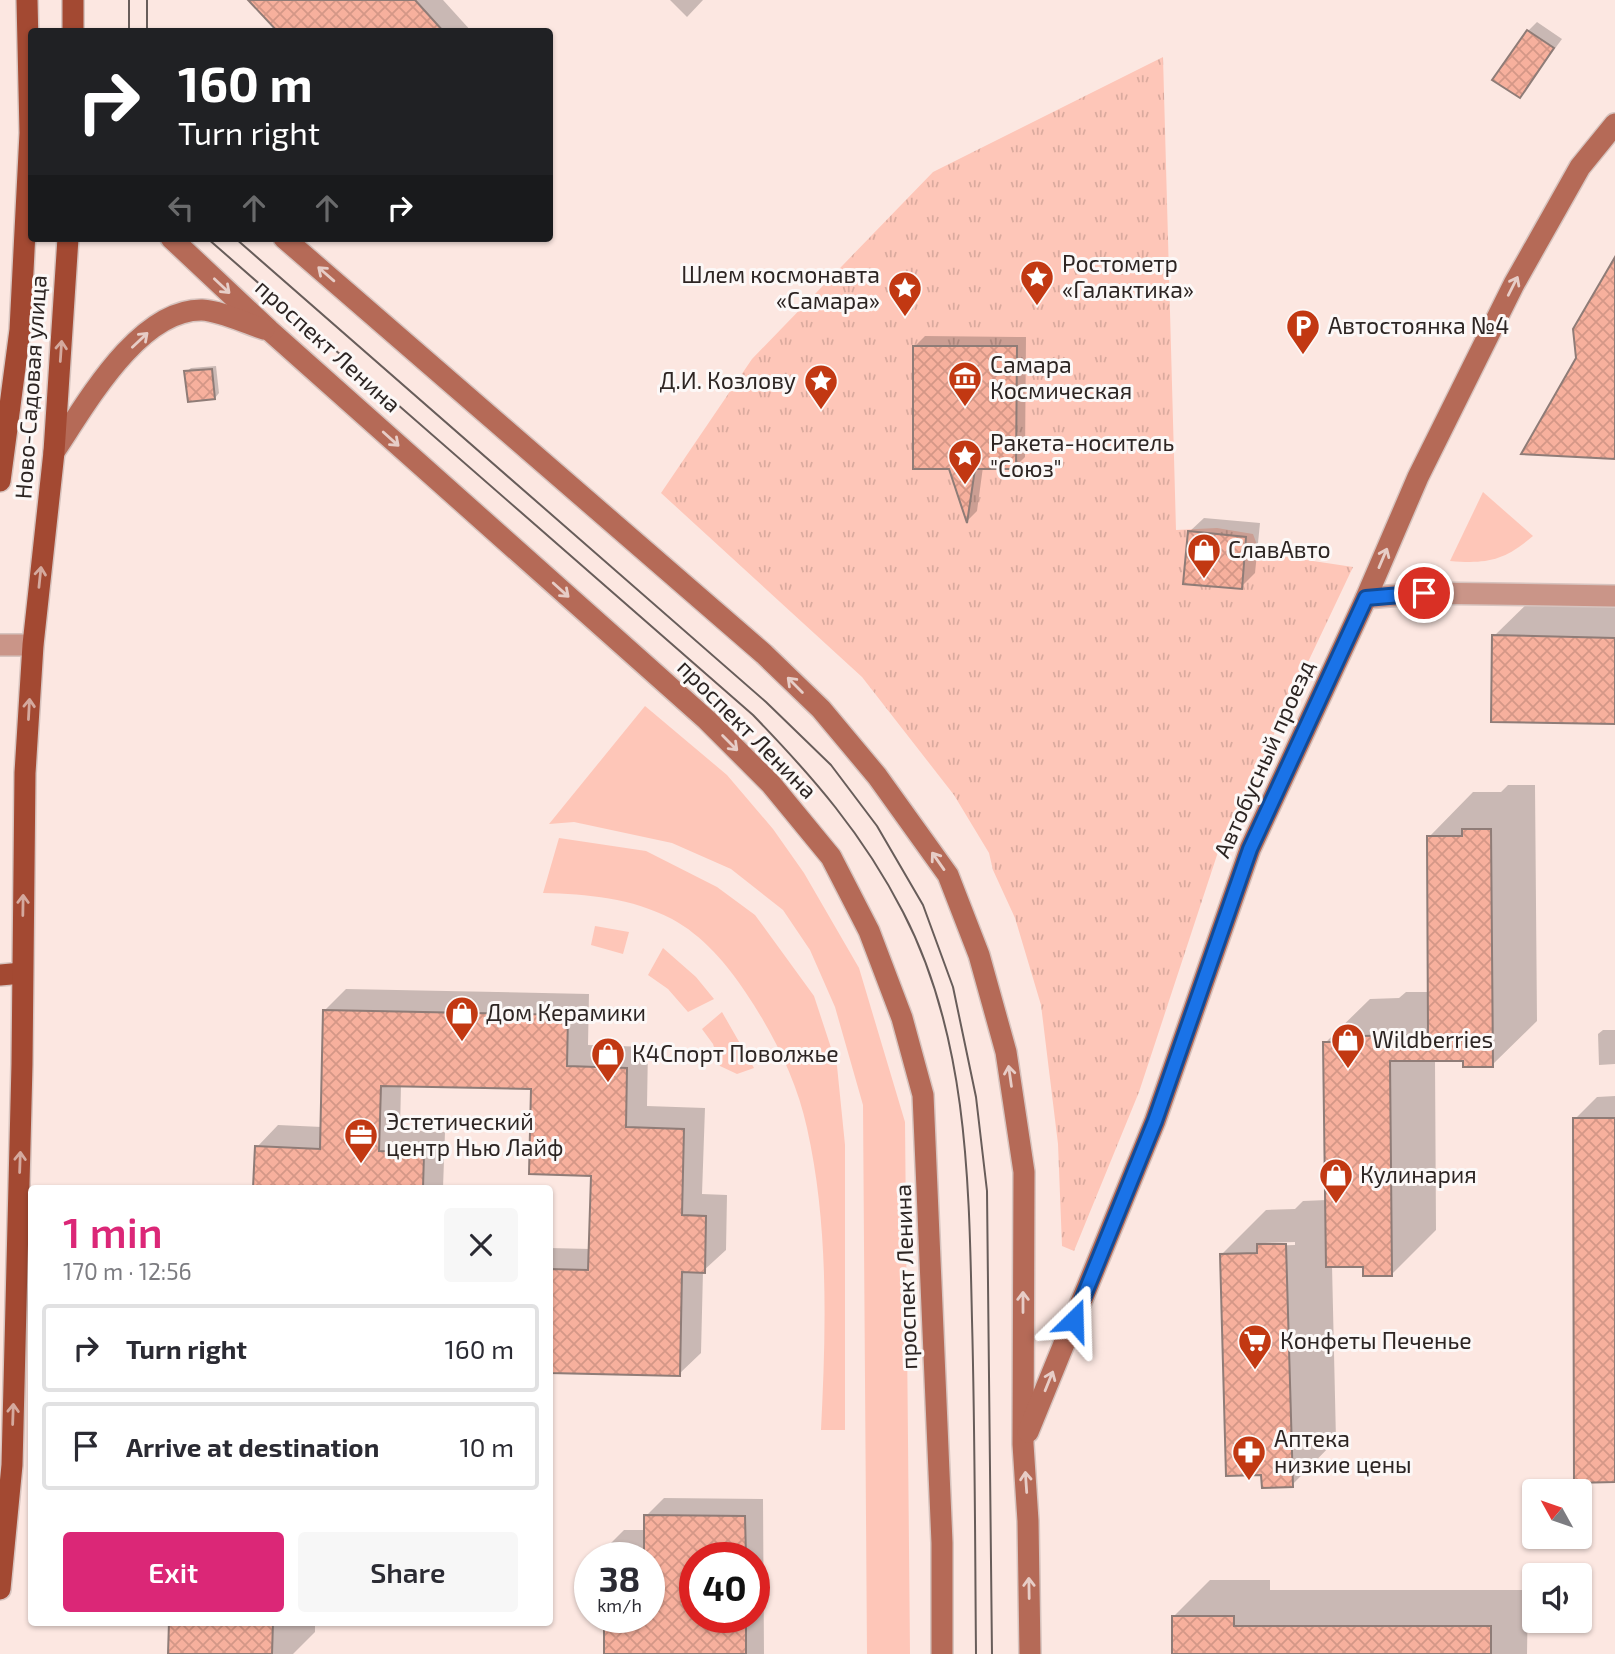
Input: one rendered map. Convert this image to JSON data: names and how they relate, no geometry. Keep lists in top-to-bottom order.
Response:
{
  "streets": {
    "main road": ["проспект Ленина", "Ново-Садовая улица", "Автобусный проезд"]
  },
  "one_way": ["Ново-Садовая улица", "Автобусный проезд"],
  "places": {
    "place": [
      "Ростометр «Галактика»",
      "Шлем космонавта «Самара»",
      "Д.И. Козлову",
      "Ракета-носитель \"Союз\""
    ],
    "parking": ["Автостоянка №4"],
    "museum": ["Самара Космическая"],
    "shop": [
      "СлавАвто",
      "Дом Керамики",
      "Wildberries",
      "К4Спорт Поволжье",
      "Кулинария"
    ],
    "office": ["Эстетический центр Нью Лайф"],
    "supermarket": ["Конфеты Печенье"],
    "pharmacy": ["Аптека низкие цены"]
  },
  "north": "top left",
  "page": {
    "turn": ["160 m", "Turn right"],
    "heading": ["1 min", "170 m · 12:56"],
    "list": [
      {
        "name": "Turn right",
        "value": "160 m"
      },
      {
        "name": "Arrive at destination",
        "value": "10 m"
      }
    ],
    "buttons": ["Exit", "Share"],
    "speed": "38 km/h",
    "limit": "40"
  }
}
